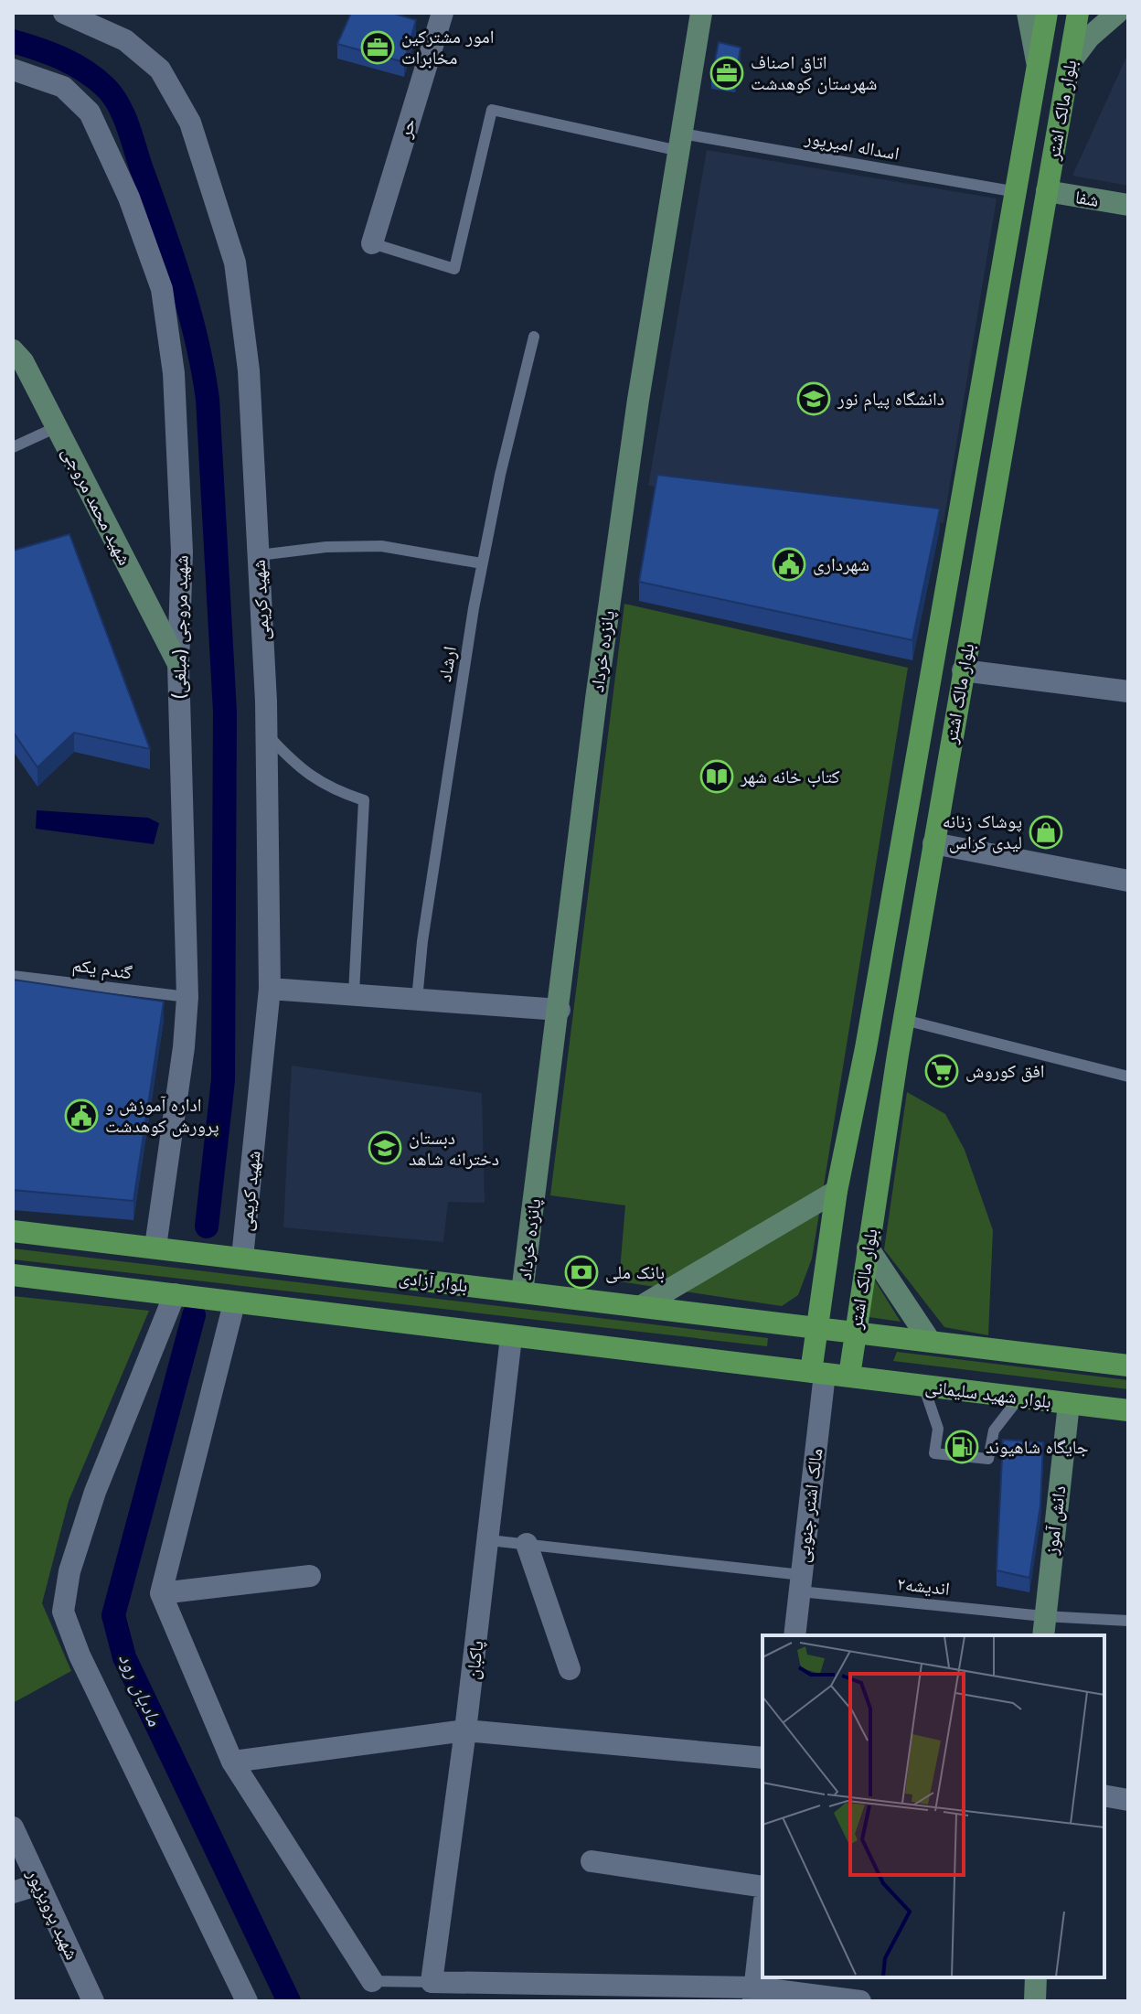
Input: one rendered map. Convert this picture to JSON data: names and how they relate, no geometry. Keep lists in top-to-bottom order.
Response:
{
  "streets": {
    "main road": ["بلوار مالک اشتر", "بلوار آزادی", "بلوار شهید سلیمانی"],
    "street": [
      "حر",
      "شفا",
      "شهید محمد مروجی",
      "شهید کریمی",
      "شهید مروجی (مبلغی)",
      "پانزده خرداد",
      "مالک اشتر جنوبی",
      "دانش آموز",
      "پاکبان",
      "شهید پرویزپور"
    ],
    "lane": [
      "اسداله امیرپور",
      "ارشاد",
      "گندم یکم",
      "اندیشه۲"
    ]
  },
  "crossings": [
    ["بلوار مالک اشتر", "اسداله امیرپور"],
    ["بلوار مالک اشتر", "شفا"],
    ["بلوار مالک اشتر", "بلوار آزادی"],
    ["بلوار مالک اشتر", "بلوار شهید سلیمانی"],
    ["بلوار مالک اشتر", "مالک اشتر جنوبی"],
    ["حر", "اسداله امیرپور"],
    ["اسداله امیرپور", "پانزده خرداد"],
    ["شهید محمد مروجی", "شهید مروجی (مبلغی)"],
    ["شهید کریمی", "بلوار آزادی"],
    ["شهید مروجی (مبلغی)", "گندم یکم"],
    ["شهید مروجی (مبلغی)", "بلوار آزادی"],
    ["پانزده خرداد", "بلوار آزادی"],
    ["بلوار شهید سلیمانی", "دانش آموز"],
    ["مالک اشتر جنوبی", "اندیشه۲"],
    ["دانش آموز", "اندیشه۲"],
    ["اندیشه۲", "پاکبان"]
  ],
  "water": ["مادیان رود"],
  "places": {
    "office": ["امور مشترکین مخابرات", "اتاق اصناف شهرستان کوهدشت"],
    "school or university": ["دانشگاه پیام نور", "دبستان دخترانه شاهد"],
    "public building": ["شهرداری", "اداره آموزش و پرورش کوهدشت"],
    "library": ["کتاب خانه شهر"],
    "shop": ["پوشاک زنانه لیدی کراس"],
    "supermarket": ["افق کوروش"],
    "bank": ["بانک ملی"],
    "fuel station": ["جایگاه شاهیوند"]
  }
}
